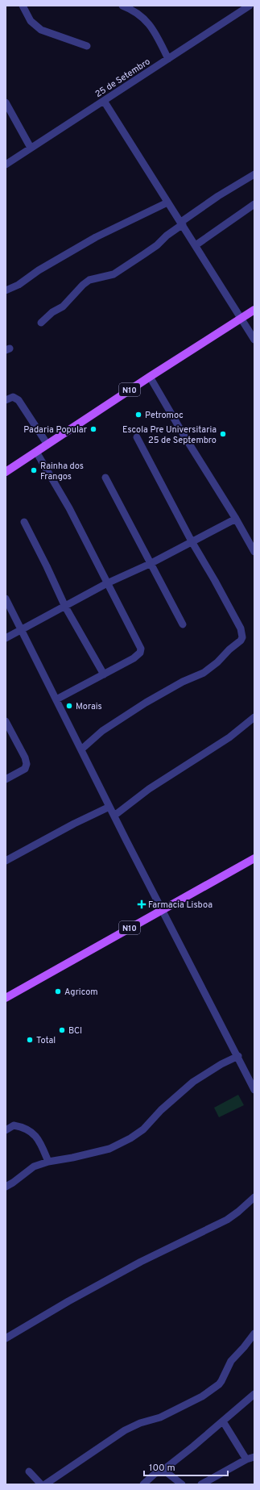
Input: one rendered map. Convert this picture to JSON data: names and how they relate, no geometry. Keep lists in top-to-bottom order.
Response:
{
  "streets": {
    "main road": ["N10"],
    "street": ["25 de Setembro"]
  },
  "places": {
    "other": [
      "Petromoc",
      "Padaria Popular",
      "Escola Pre Universitaria 25 de Septembro",
      "Rainha dos Frangos",
      "Morais",
      "Agricom",
      "BCI",
      "Total"
    ],
    "health": ["Farmacia Lisboa"]
  },
  "scale_bar": "100 m"
}
